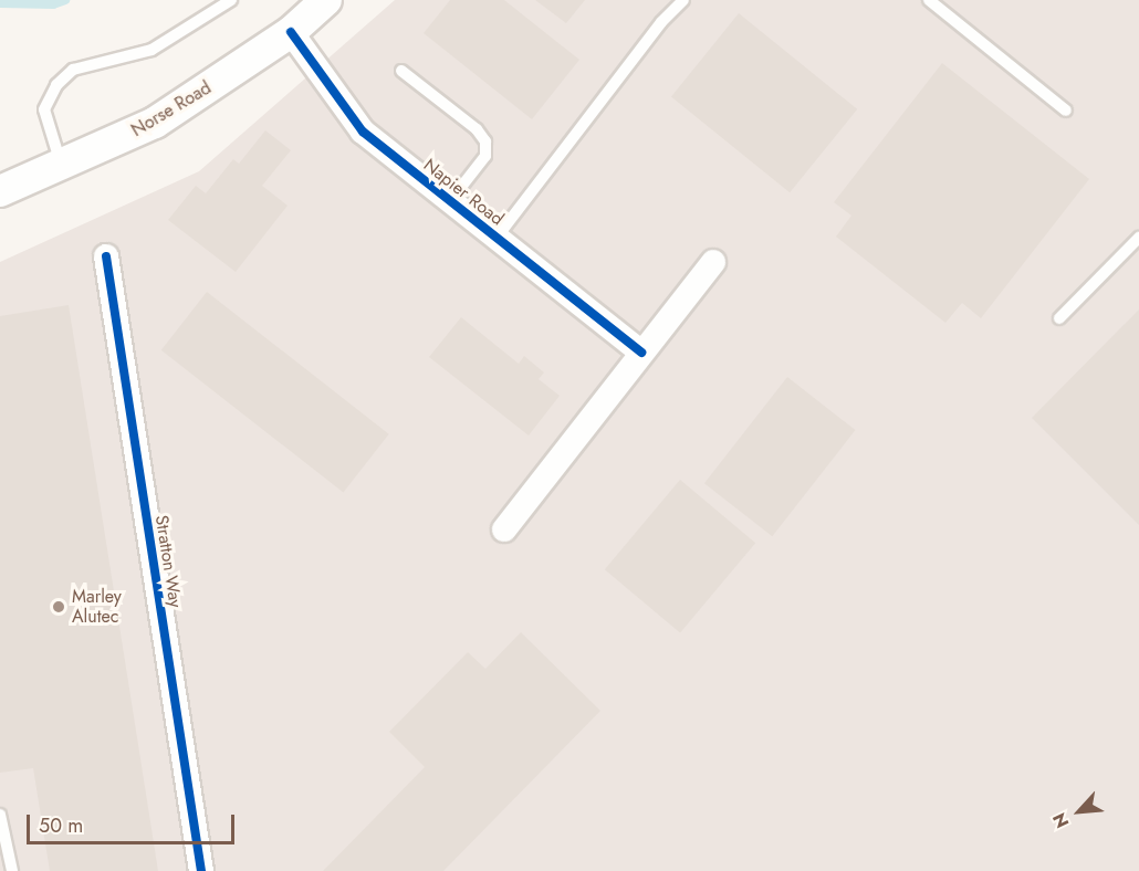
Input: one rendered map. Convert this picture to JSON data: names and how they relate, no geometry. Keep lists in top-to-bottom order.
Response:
{
  "streets": {
    "street": ["Norse Road", "Napier Road", "Stratton Way"]
  },
  "crossings": [
    ["Norse Road", "Napier Road"]
  ],
  "places": ["Marley Alutec"],
  "scale_bar": "50 m",
  "north": "bottom left"
}
